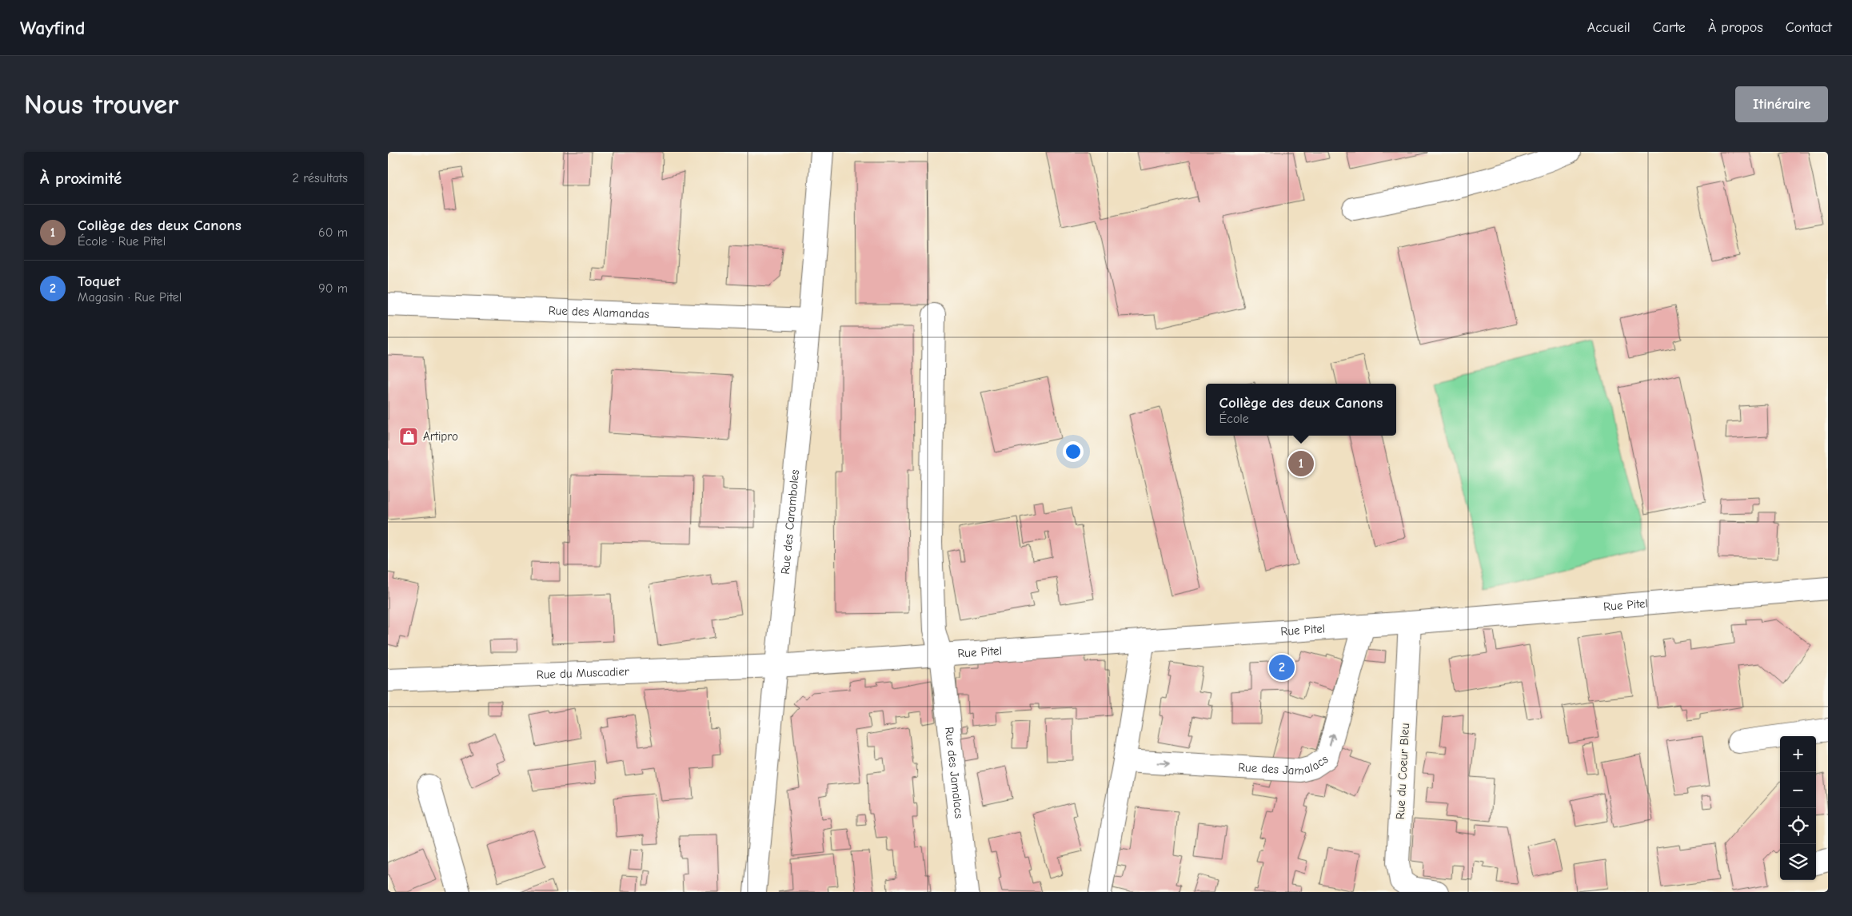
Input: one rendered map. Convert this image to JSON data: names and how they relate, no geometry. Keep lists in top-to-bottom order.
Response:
{
  "streets": {
    "street": [
      "Rue des Alamandas",
      "Rue des Caramboles",
      "Rue Pitel",
      "Rue du Muscadier",
      "Rue des Jamalacs",
      "Rue du Coeur Bleu"
    ]
  },
  "crossings": [
    ["Rue des Alamandas", "Rue des Caramboles"],
    ["Rue des Caramboles", "Rue Pitel"],
    ["Rue des Caramboles", "Rue du Muscadier"],
    ["Rue Pitel", "Rue du Muscadier"],
    ["Rue Pitel", "Rue des Jamalacs"],
    ["Rue Pitel", "Rue du Coeur Bleu"]
  ],
  "places": {
    "shop": ["Artipro"]
  },
  "page": {
    "header": "Wayfind",
    "nav": [
      "Accueil",
      "Carte",
      "À propos",
      "Contact"
    ],
    "buttons": "Itinéraire",
    "title": "Nous trouver",
    "heading": ["À proximité", "2 résultats"],
    "list": [
      {
        "mark": "1",
        "name": "Collège des deux Canons",
        "note": "École · Rue Pitel",
        "value": "60 m"
      },
      {
        "mark": "2",
        "name": "Toquet",
        "note": "Magasin · Rue Pitel",
        "value": "90 m"
      }
    ],
    "popup": ["Collège des deux Canons", "École"],
    "pins": ["1", "2"],
    "map_buttons": ["+", "−"]
  }
}
